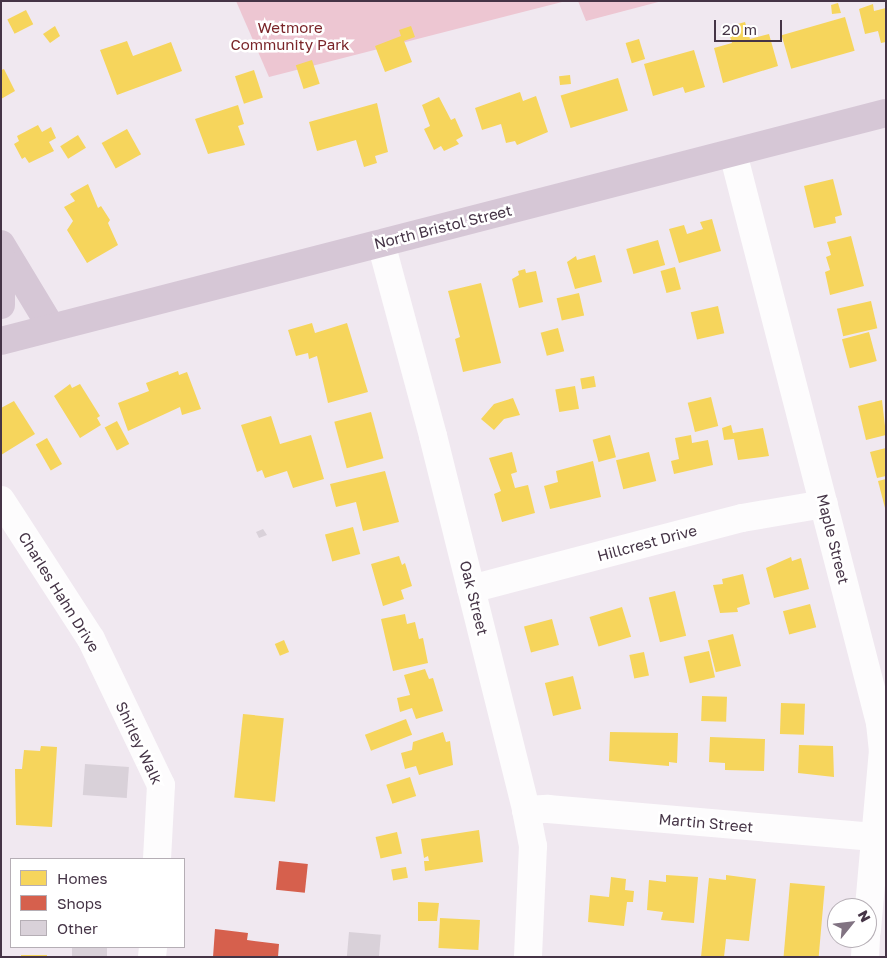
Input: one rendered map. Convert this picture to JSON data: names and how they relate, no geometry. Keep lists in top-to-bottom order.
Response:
{
  "streets": {
    "main road": ["North Bristol Street"],
    "street": [
      "Maple Street",
      "Hillcrest Drive",
      "Charles Hahn Drive",
      "Oak Street",
      "Shirley Walk",
      "Martin Street"
    ]
  },
  "crossings": [
    ["North Bristol Street", "Maple Street"],
    ["North Bristol Street", "Oak Street"],
    ["Maple Street", "Hillcrest Drive"],
    ["Maple Street", "Martin Street"],
    ["Hillcrest Drive", "Oak Street"],
    ["Charles Hahn Drive", "Shirley Walk"],
    ["Oak Street", "Martin Street"]
  ],
  "parks": ["Wetmore Community Park"],
  "legend": ["Homes", "Shops", "Other"],
  "scale_bar": "20 m",
  "north": "top right"
}
